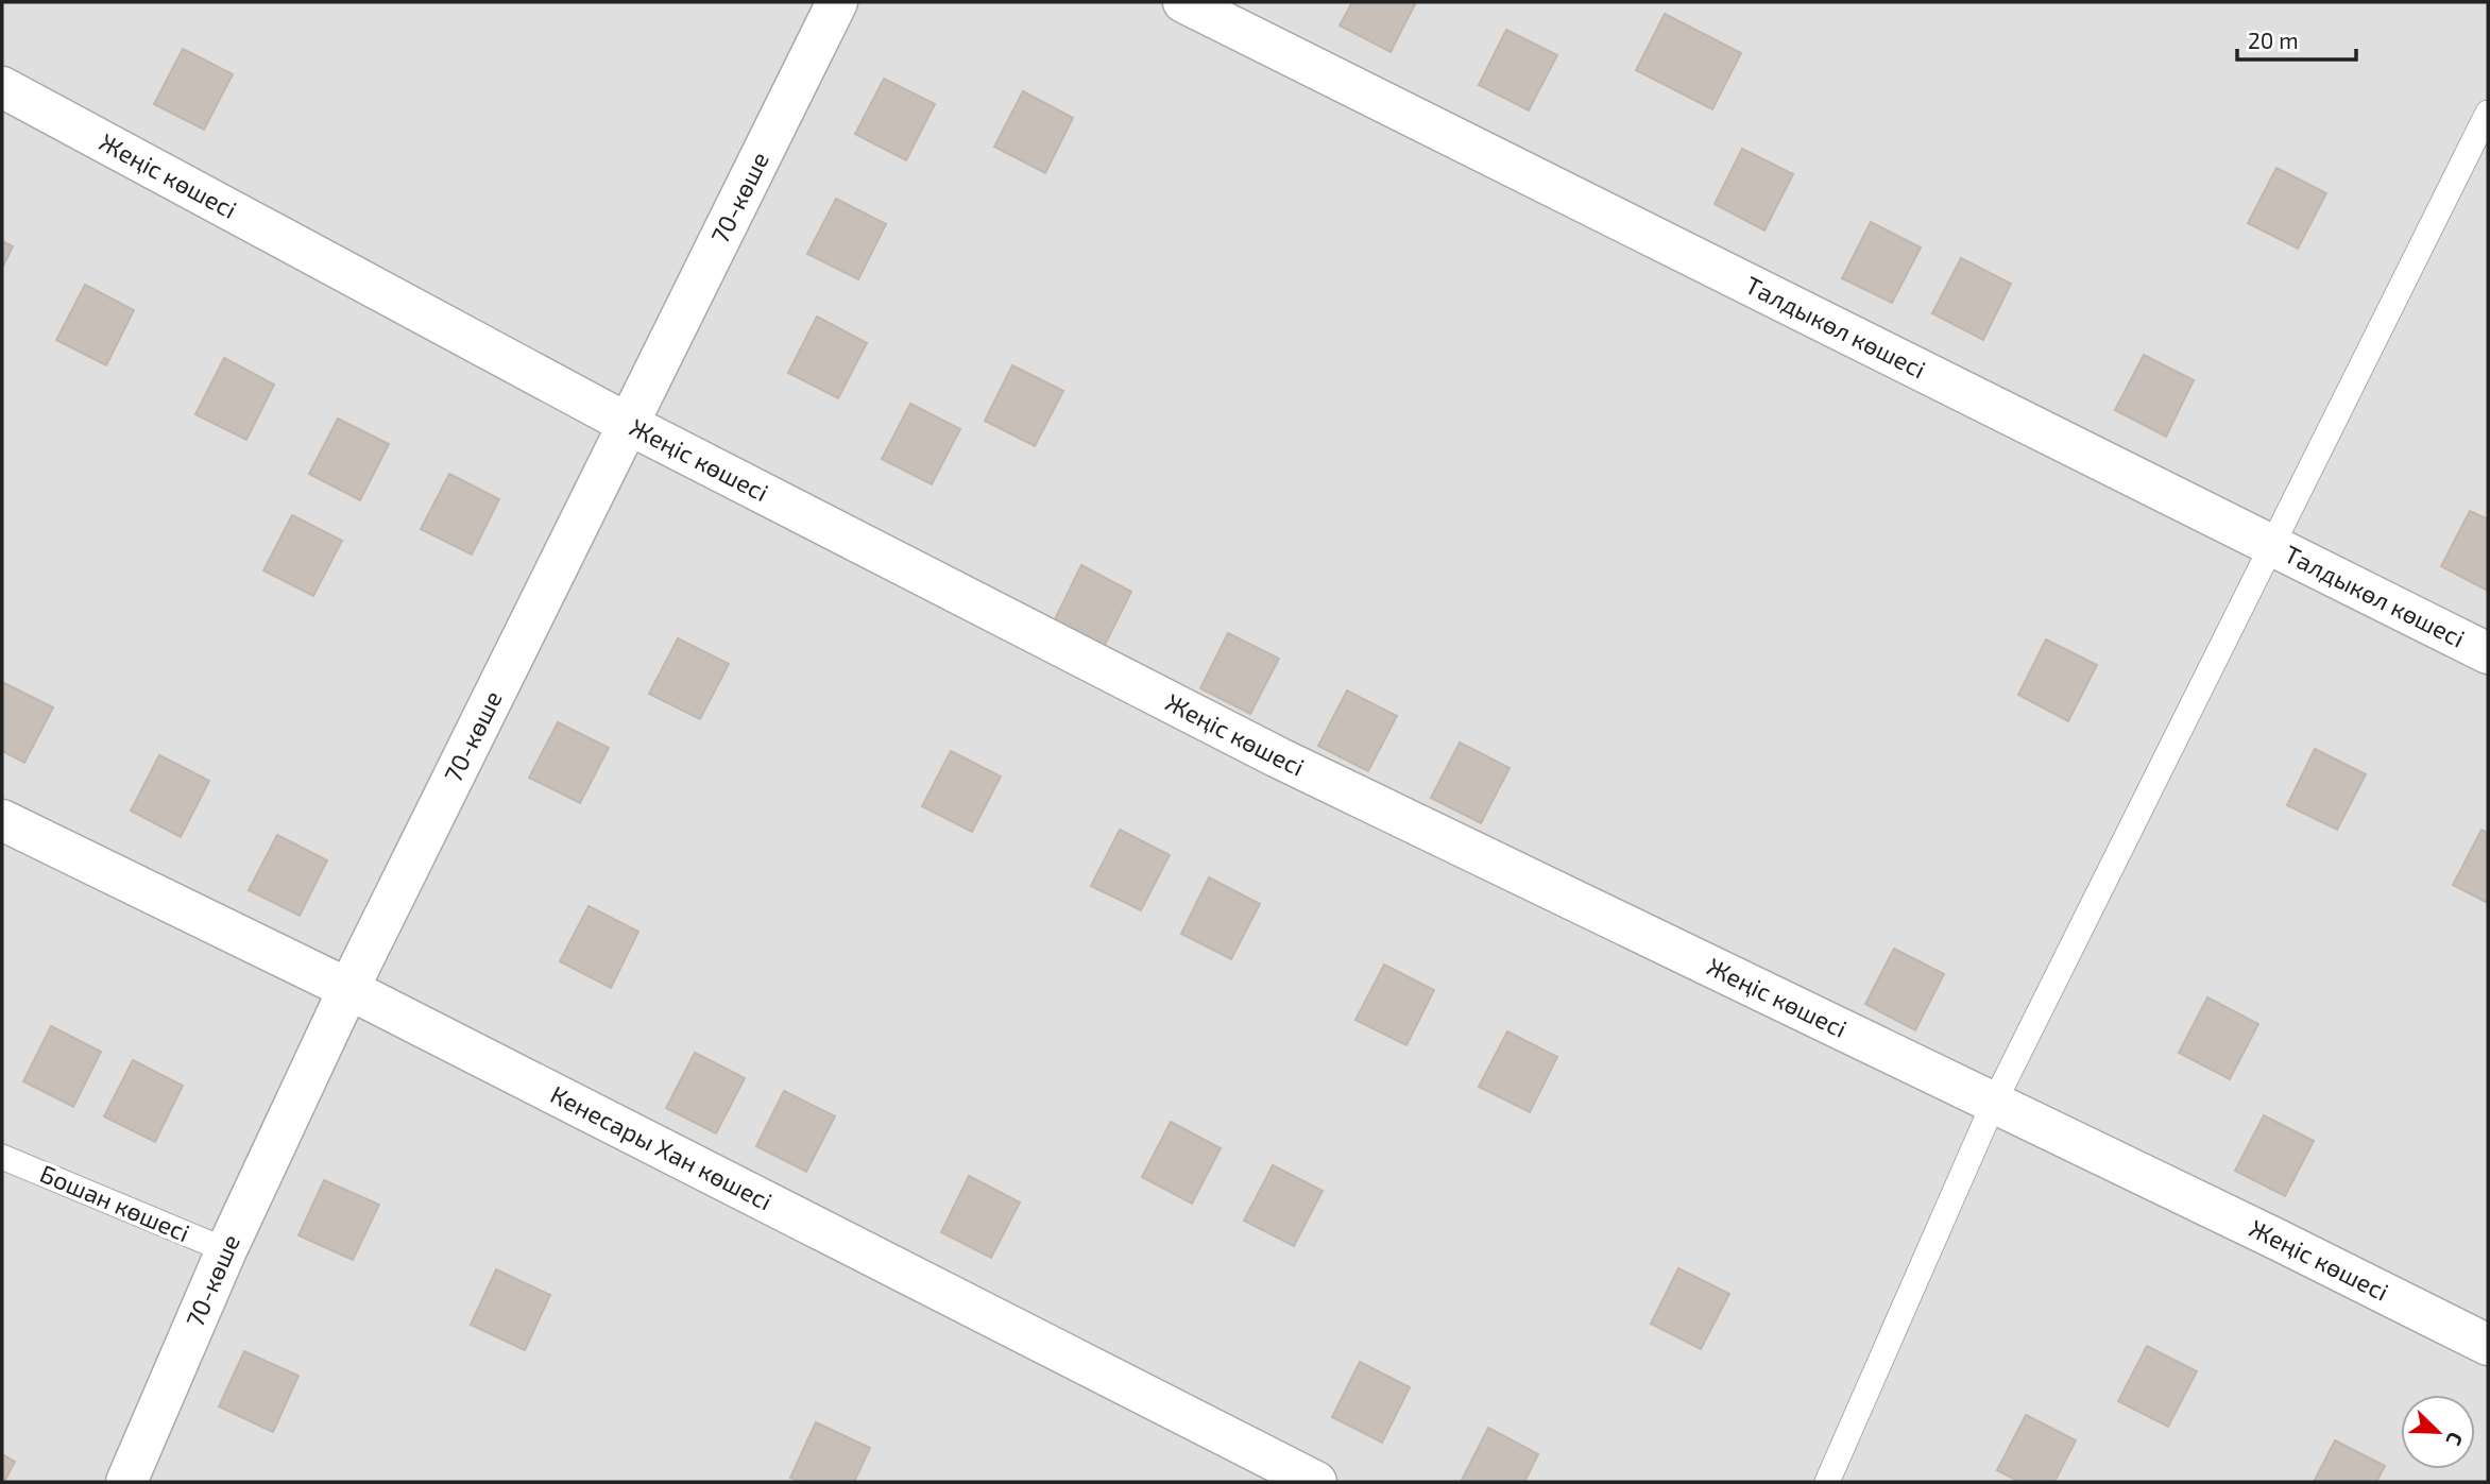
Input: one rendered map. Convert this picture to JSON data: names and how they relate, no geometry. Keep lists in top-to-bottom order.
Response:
{
  "streets": {
    "street": [
      "Жеңіс көшесі",
      "70-көше",
      "Талдыкөл көшесі",
      "Кенесары Хан көшесі"
    ],
    "lane": ["Бошан көшесі"]
  },
  "crossings": [
    ["Жеңіс көшесі", "70-көше"],
    ["70-көше", "Кенесары Хан көшесі"],
    ["70-көше", "Бошан көшесі"]
  ],
  "scale_bar": "20 m",
  "north": "bottom right"
}
